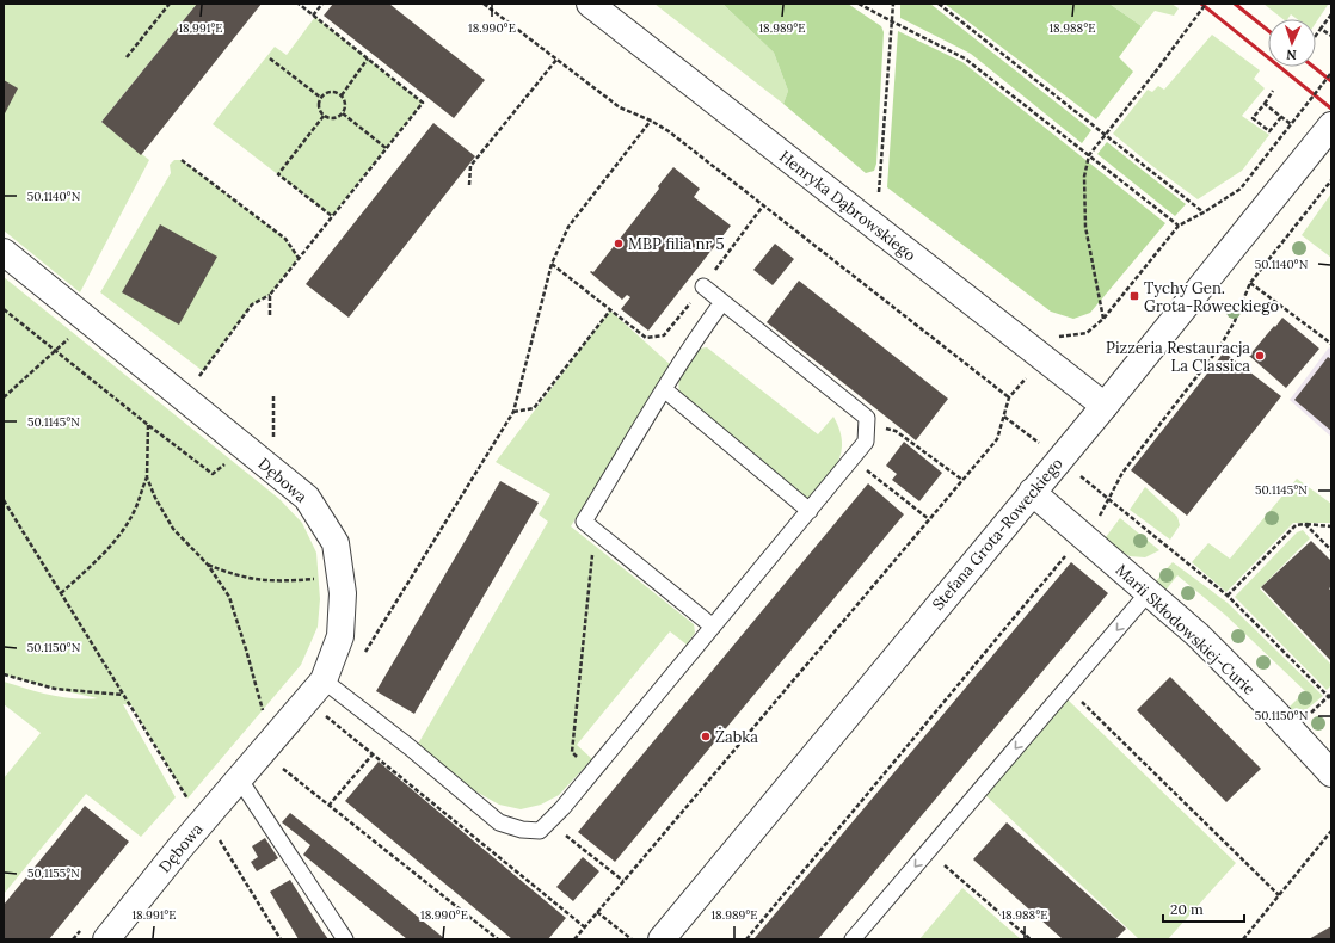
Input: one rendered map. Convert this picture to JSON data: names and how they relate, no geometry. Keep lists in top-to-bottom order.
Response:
{
  "streets": {
    "street": [
      "Henryka Dąbrowskiego",
      "Dębowa",
      "Stefana Grota-Roweckiego",
      "Marii Skłodowskiej-Curie"
    ]
  },
  "crossings": [
    ["Henryka Dąbrowskiego", "Stefana Grota-Roweckiego"],
    ["Stefana Grota-Roweckiego", "Marii Skłodowskiej-Curie"]
  ],
  "places": {
    "other": ["MBP filia nr 5", "Pizzeria Restauracja La Classica", "Żabka"],
    "transit": ["Tychy Gen. Grota-Roweckiego"]
  },
  "scale_bar": "20 m",
  "north": "bottom",
  "coordinates": [
    "18.991°E",
    "18.990°E",
    "18.989°E",
    "18.988°E",
    "50.1140°N",
    "50.1145°N",
    "50.1150°N",
    "50.1155°N"
  ]
}
